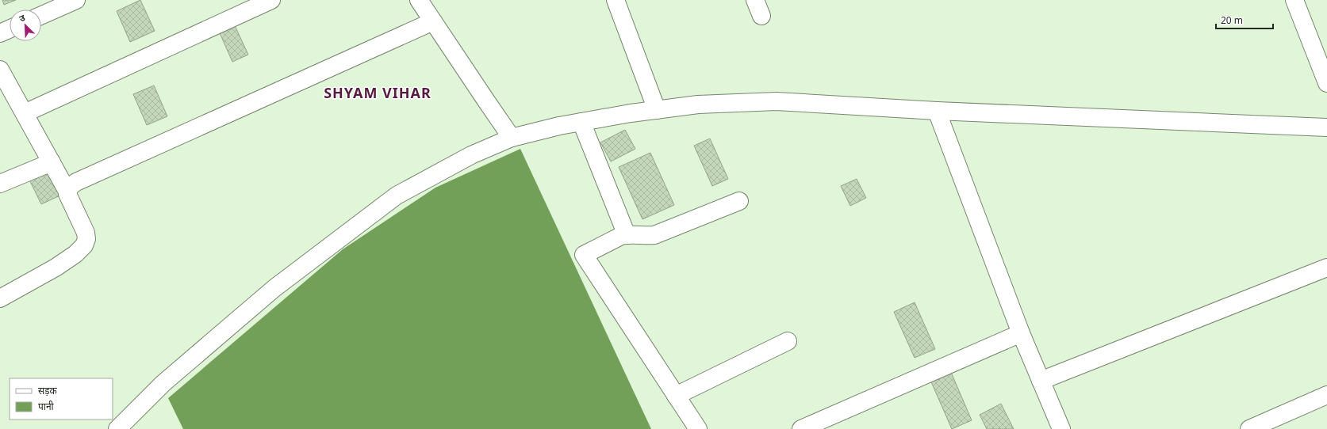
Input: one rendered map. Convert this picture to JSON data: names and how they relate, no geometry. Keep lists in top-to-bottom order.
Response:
{
  "districts": ["SHYAM VIHAR"],
  "legend": ["सड़क", "पानी"],
  "scale_bar": "20 m",
  "north": "top left"
}
